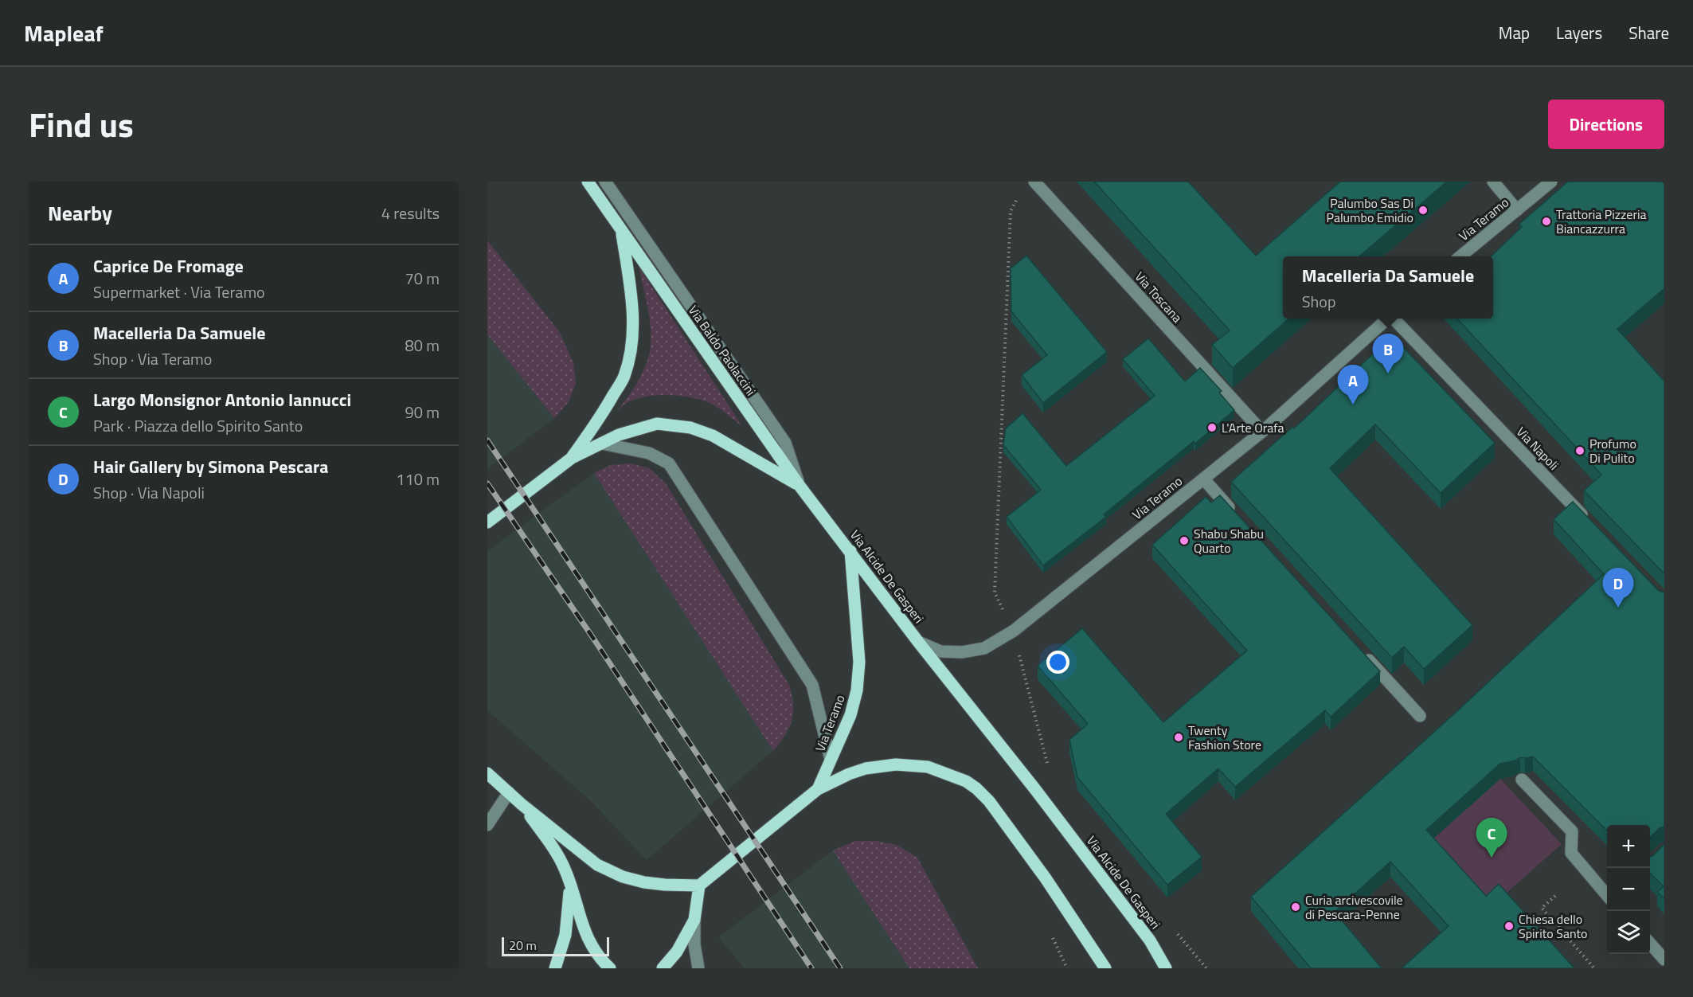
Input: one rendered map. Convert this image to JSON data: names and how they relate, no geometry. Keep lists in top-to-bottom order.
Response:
{
  "streets": {
    "main road": ["Via Teramo", "Via Baldo Paolaccini", "Via Alcide De Gasperi"],
    "street": ["Via Toscana", "Via Napoli"]
  },
  "crossings": [
    ["Via Teramo", "Via Toscana"],
    ["Via Teramo", "Via Alcide De Gasperi"],
    ["Via Baldo Paolaccini", "Via Alcide De Gasperi"]
  ],
  "places": [
    "Palumbo Sas Di Palumbo Emidio",
    "Trattoria Pizzeria Biancazzurra",
    "L'Arte Orafa",
    "Profumo Di Pulito",
    "Shabu Shabu Quarto",
    "Twenty Fashion Store",
    "Curia arcivescovile di Pescara-Penne",
    "Chiesa dello Spirito Santo"
  ],
  "scale_bar": "20 m",
  "page": {
    "header": "Mapleaf",
    "nav": ["Map", "Layers", "Share"],
    "title": "Find us",
    "buttons": "Directions",
    "heading": ["Nearby", "4 results"],
    "list": [
      {
        "mark": "A",
        "name": "Caprice De Fromage",
        "note": "Supermarket · Via Teramo",
        "value": "70 m"
      },
      {
        "mark": "B",
        "name": "Macelleria Da Samuele",
        "note": "Shop · Via Teramo",
        "value": "80 m"
      },
      {
        "mark": "C",
        "name": "Largo Monsignor Antonio Iannucci",
        "note": "Park · Piazza dello Spirito Santo",
        "value": "90 m"
      },
      {
        "mark": "D",
        "name": "Hair Gallery by Simona Pescara",
        "note": "Shop · Via Napoli",
        "value": "110 m"
      }
    ],
    "popup": ["Macelleria Da Samuele", "Shop"],
    "pins": [
      "B",
      "A",
      "D",
      "C"
    ],
    "map_buttons": ["+", "−"],
    "scale": "20 m"
  }
}
